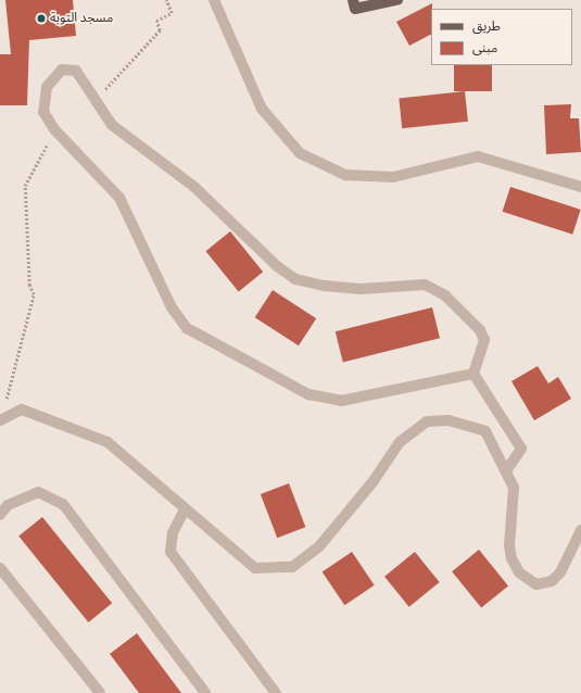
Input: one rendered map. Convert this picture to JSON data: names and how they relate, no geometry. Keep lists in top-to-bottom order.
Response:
{
  "places": ["مسجد التوبة"],
  "legend": ["طريق", "مبنى"]
}
